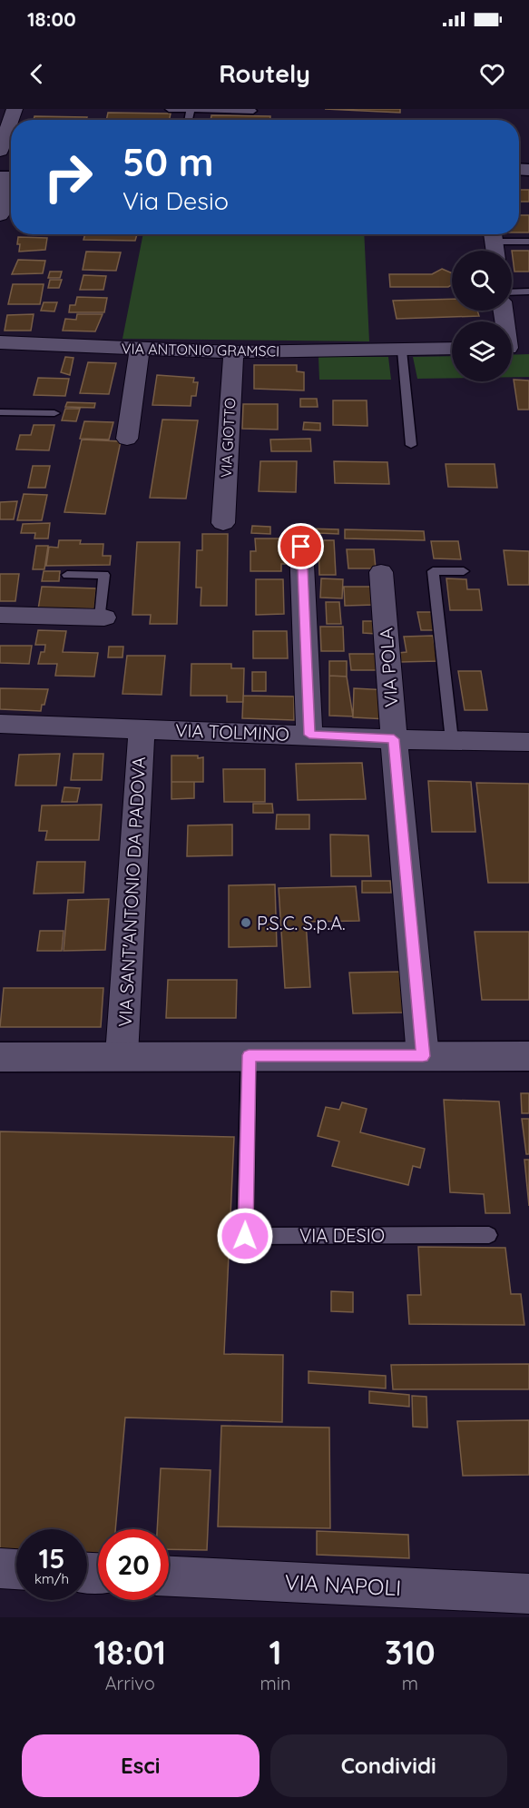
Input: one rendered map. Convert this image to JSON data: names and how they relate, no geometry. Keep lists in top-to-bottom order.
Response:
{
  "streets": {
    "street": [
      "VIA ANTONIO GRAMSCI",
      "VIA GIOTTO",
      "VIA POLA",
      "VIA TOLMINO",
      "VIA SANT'ANTONIO DA PADOVA",
      "VIA NAPOLI"
    ],
    "lane": ["VIA DESIO"]
  },
  "crossings": [
    ["VIA ANTONIO GRAMSCI", "VIA GIOTTO"],
    ["VIA POLA", "VIA TOLMINO"],
    ["VIA TOLMINO", "VIA SANT'ANTONIO DA PADOVA"]
  ],
  "places": ["P.S.C. S.p.A."],
  "page": {
    "status": "18:00",
    "header": "Routely",
    "turn": ["50 m", "Via Desio"],
    "speed": "15 km/h",
    "limit": "20",
    "eta": [
      "18:01",
      "Arrivo",
      "1",
      "min",
      "310",
      "m"
    ],
    "buttons": ["Esci", "Condividi"]
  }
}
